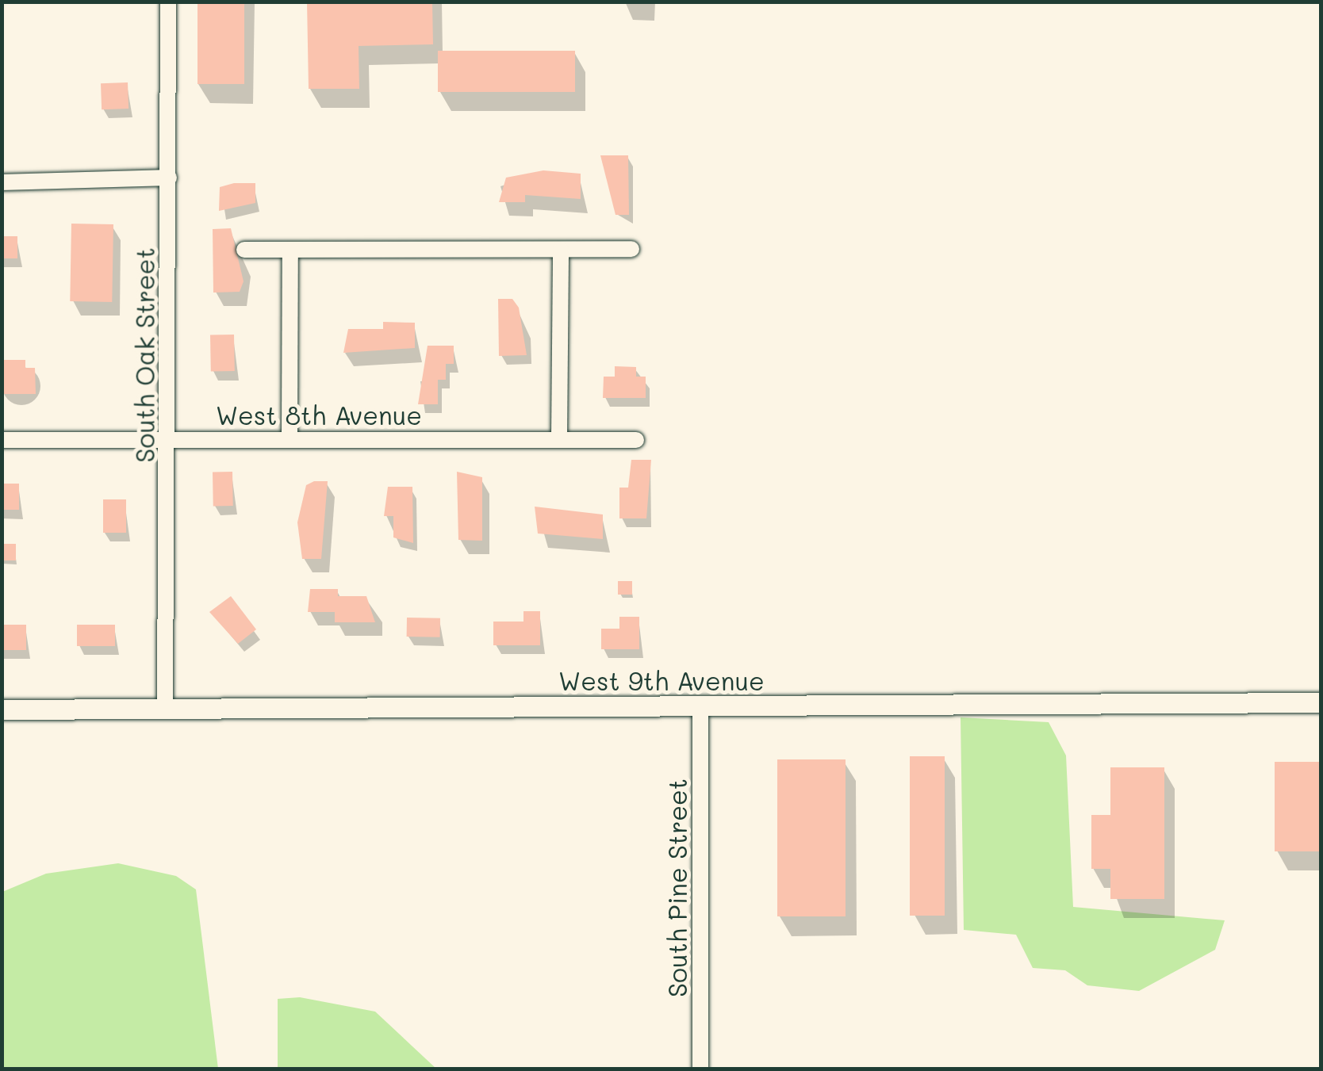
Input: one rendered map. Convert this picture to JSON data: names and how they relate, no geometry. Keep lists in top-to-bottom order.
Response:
{
  "streets": {
    "street": [
      "South Oak Street",
      "West 8th Avenue",
      "West 9th Avenue",
      "South Pine Street"
    ]
  },
  "crossings": [
    ["South Oak Street", "West 8th Avenue"],
    ["South Oak Street", "West 9th Avenue"],
    ["West 9th Avenue", "South Pine Street"]
  ]
}
